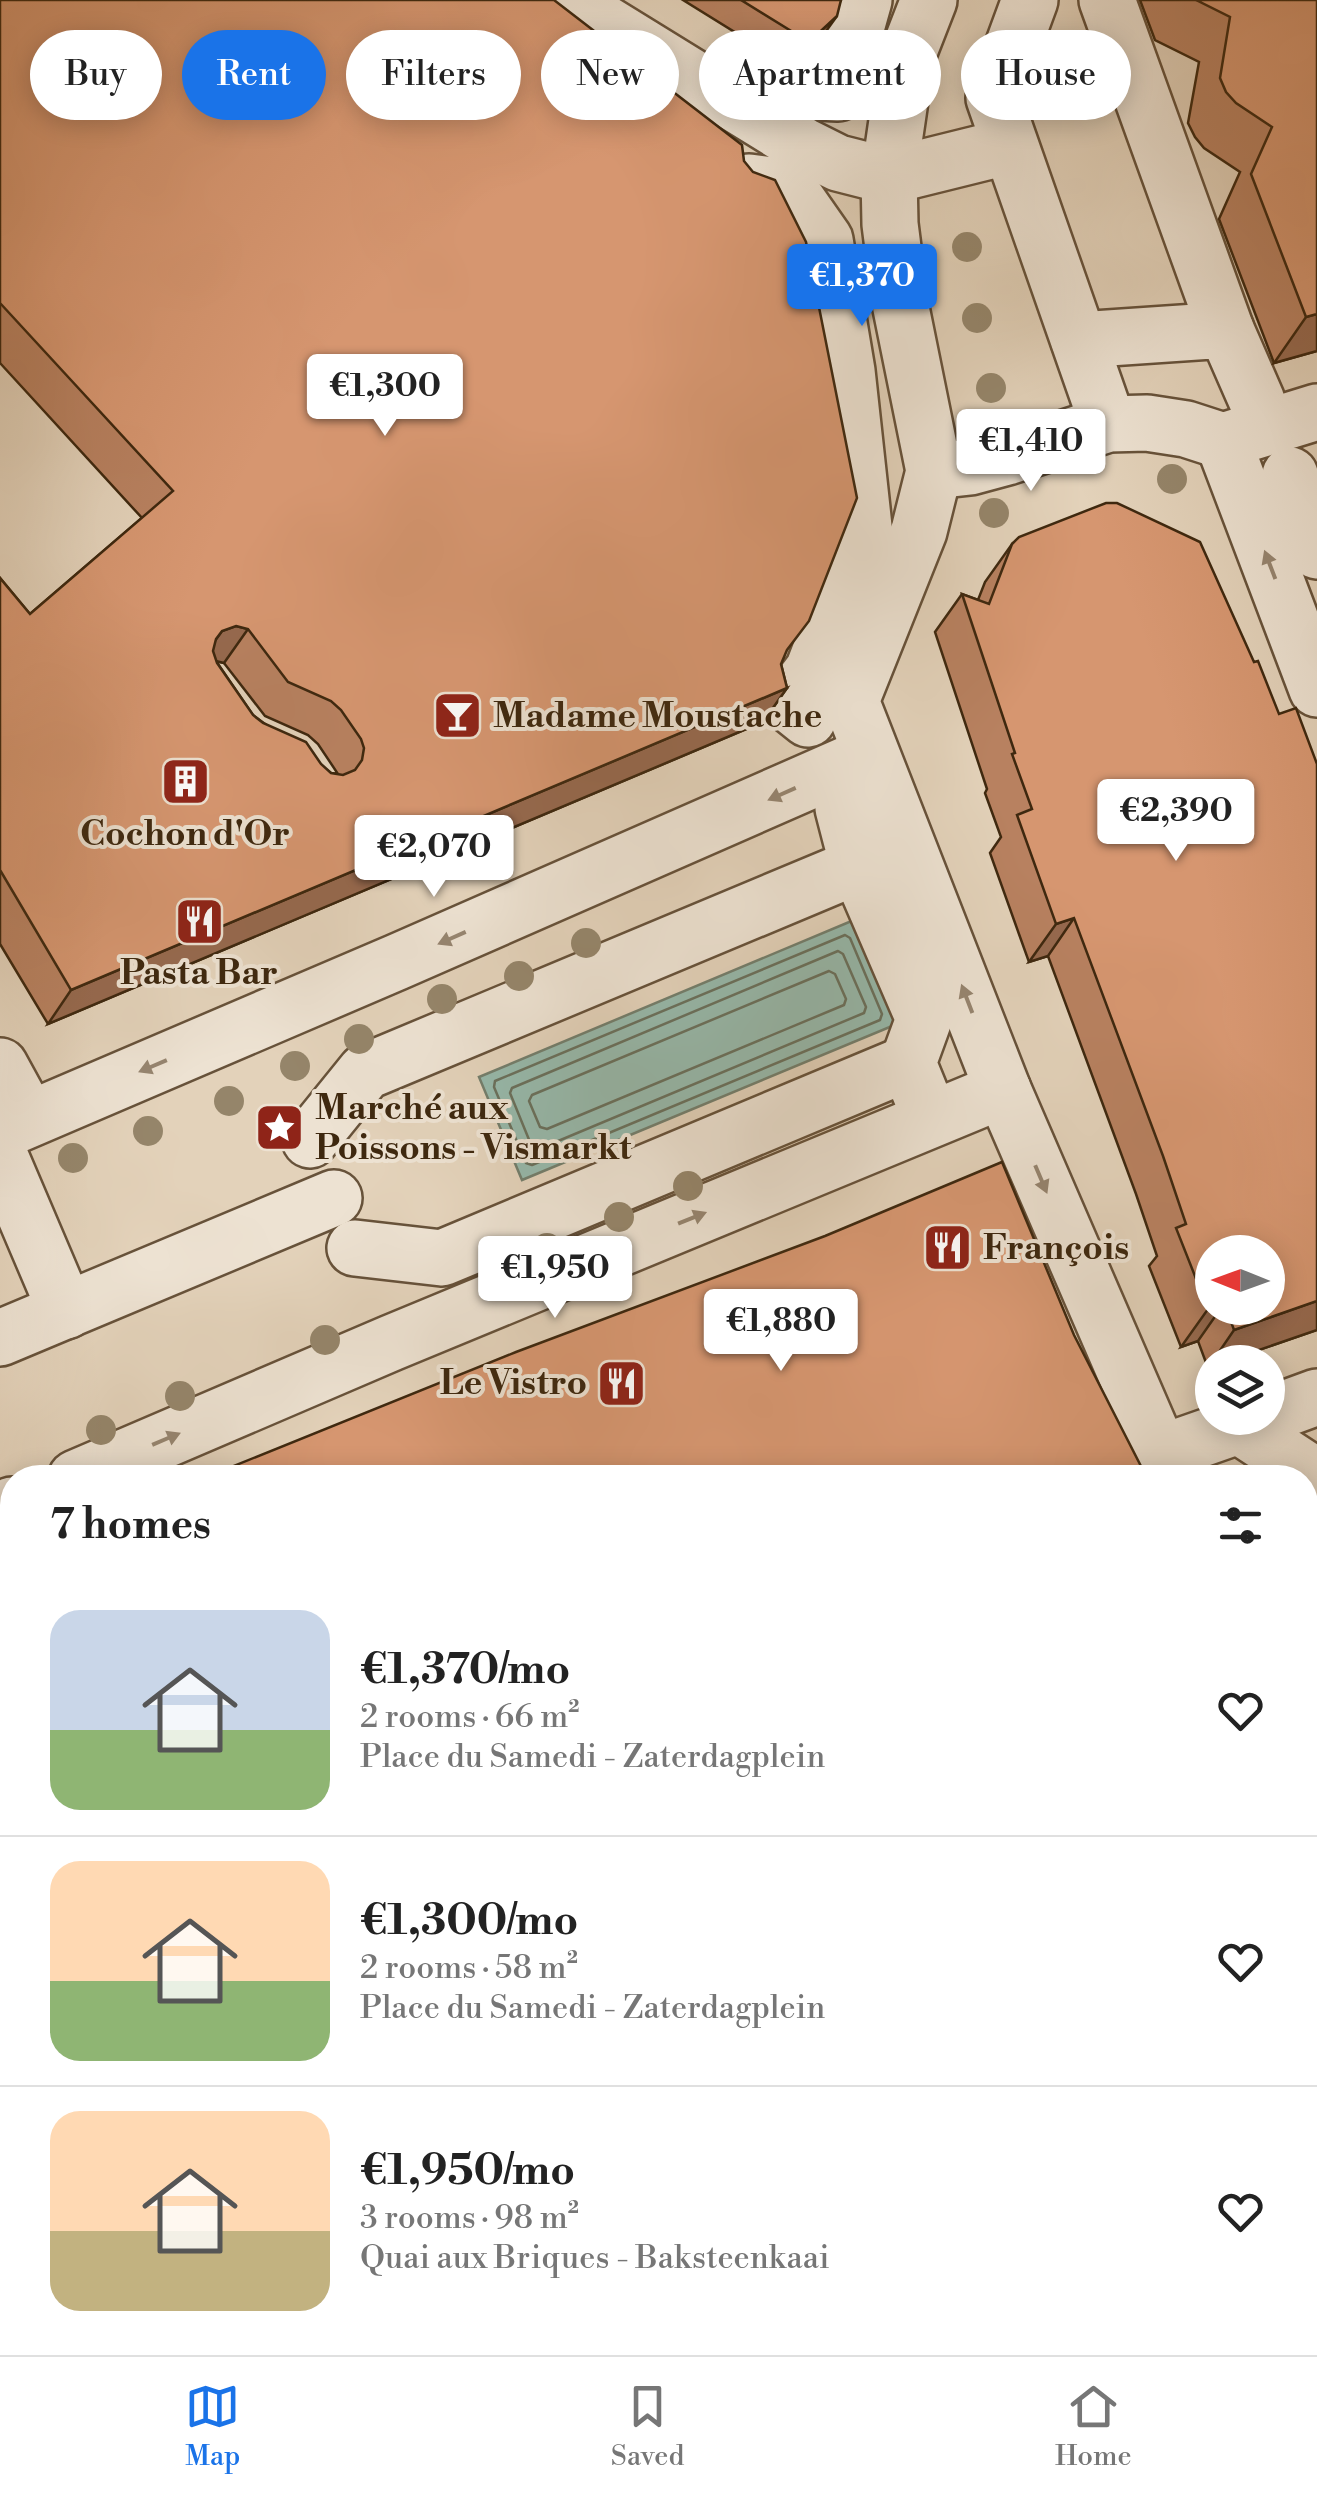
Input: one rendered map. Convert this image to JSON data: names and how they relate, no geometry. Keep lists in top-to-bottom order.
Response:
{
  "places": {
    "bar": ["Madame Moustache"],
    "building": ["Cochon d'Or"],
    "restaurant": ["Pasta Bar", "François", "Le Vistro"],
    "place": ["Marché aux Poissons - Vismarkt"]
  },
  "north": "left",
  "page": {
    "chip": [
      "Buy",
      "Rent",
      "Filters",
      "New",
      "Apartment",
      "House"
    ],
    "price": [
      "€1,370",
      "€1,300",
      "€1,410",
      "€2,390",
      "€2,070",
      "€1,950",
      "€1,880"
    ],
    "heading": "7 homes",
    "list": [
      {
        "name": "€1,370/mo",
        "note": "2 rooms · 66 m² · Place du Samedi - Zaterdagplein"
      },
      {
        "name": "€1,300/mo",
        "note": "2 rooms · 58 m² · Place du Samedi - Zaterdagplein"
      },
      {
        "name": "€1,950/mo",
        "note": "3 rooms · 98 m² · Quai aux Briques - Baksteenkaai"
      }
    ],
    "tabs": ["Map", "Saved", "Home"]
  }
}
